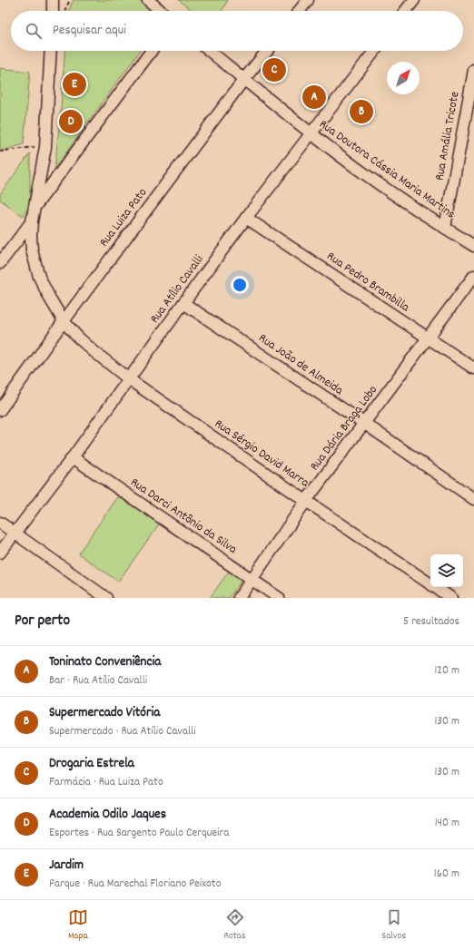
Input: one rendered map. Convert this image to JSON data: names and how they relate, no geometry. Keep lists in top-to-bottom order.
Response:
{
  "streets": {
    "street": [
      "Rua Amália Tricote",
      "Rua Doutora Cássia Maria Martins",
      "Rua Luiza Pato",
      "Rua Pedro Brambilla",
      "Rua Atílio Cavalli",
      "Rua João de Almeida",
      "Rua Dária Braga Lobo",
      "Rua Sérgio David Marra",
      "Rua Darci Antônio da Silva"
    ]
  },
  "crossings": [
    ["Rua Amália Tricote", "Rua Doutora Cássia Maria Martins"],
    ["Rua Doutora Cássia Maria Martins", "Rua Luiza Pato"],
    ["Rua Doutora Cássia Maria Martins", "Rua Atílio Cavalli"],
    ["Rua Luiza Pato", "Rua Sérgio David Marra"],
    ["Rua Pedro Brambilla", "Rua Atílio Cavalli"],
    ["Rua Pedro Brambilla", "Rua Dária Braga Lobo"],
    ["Rua Atílio Cavalli", "Rua João de Almeida"],
    ["Rua Atílio Cavalli", "Rua Sérgio David Marra"],
    ["Rua Atílio Cavalli", "Rua Darci Antônio da Silva"],
    ["Rua João de Almeida", "Rua Dária Braga Lobo"],
    ["Rua Dária Braga Lobo", "Rua Sérgio David Marra"],
    ["Rua Dária Braga Lobo", "Rua Darci Antônio da Silva"]
  ],
  "north": "top right",
  "page": {
    "search": "Pesquisar aqui",
    "pins": [
      "C",
      "E",
      "A",
      "B",
      "D"
    ],
    "heading": ["Por perto", "5 resultados"],
    "list": [
      {
        "mark": "A",
        "name": "Toninato Conveniência",
        "note": "Bar · Rua Atílio Cavalli",
        "value": "120 m"
      },
      {
        "mark": "B",
        "name": "Supermercado Vitória",
        "note": "Supermercado · Rua Atílio Cavalli",
        "value": "130 m"
      },
      {
        "mark": "C",
        "name": "Drogaria Estrela",
        "note": "Farmácia · Rua Luiza Pato",
        "value": "130 m"
      },
      {
        "mark": "D",
        "name": "Academia Odilo Jaques",
        "note": "Esportes · Rua Sargento Paulo Cerqueira",
        "value": "140 m"
      },
      {
        "mark": "E",
        "name": "Jardim",
        "note": "Parque · Rua Marechal Floriano Peixoto",
        "value": "160 m"
      }
    ],
    "nav": ["Mapa", "Rotas", "Salvos"]
  }
}
